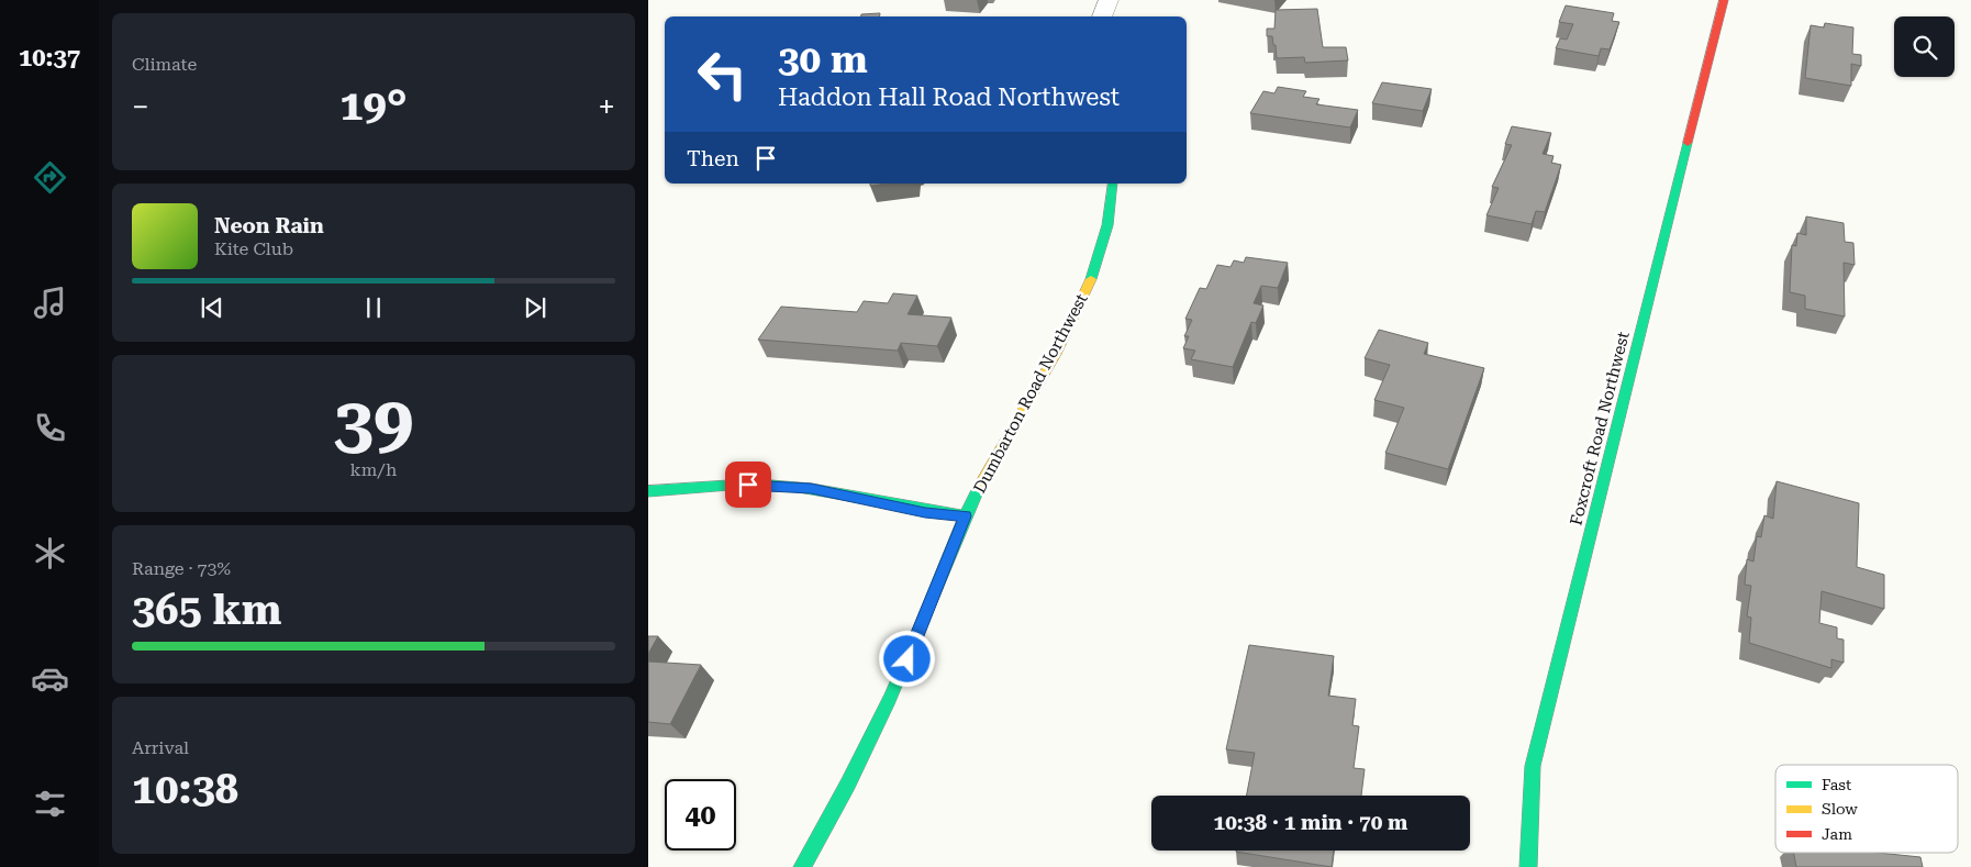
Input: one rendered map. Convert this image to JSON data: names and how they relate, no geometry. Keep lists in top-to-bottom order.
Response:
{
  "streets": {
    "street": ["Dumbarton Road Northwest", "Foxcroft Road Northwest"]
  },
  "legend": ["Fast", "Slow", "Jam"],
  "page": {
    "tabs": "10:37",
    "tile": [
      "Climate",
      ["39", "km/h"],
      ["Range · 73%", "365 km"],
      ["Arrival", "10:38"]
    ],
    "turn": ["30 m", "Haddon Hall Road Northwest"],
    "heat": ["−", "19°", "+"],
    "then": "Then",
    "song": ["Neon Rain", "Kite Club"],
    "limit": "40",
    "trip": "10:38 · 1 min · 70 m"
  }
}
